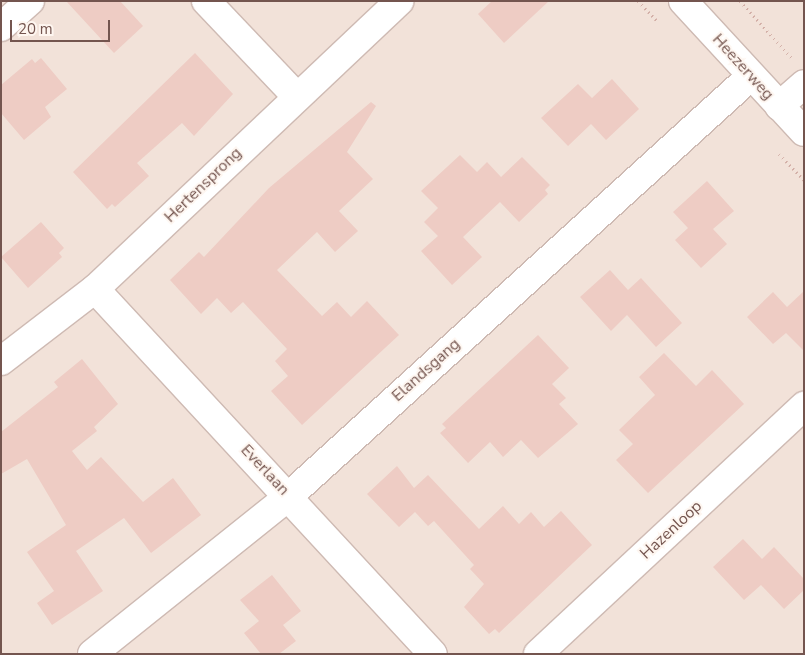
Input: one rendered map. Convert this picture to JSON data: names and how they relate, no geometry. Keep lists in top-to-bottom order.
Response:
{
  "streets": {
    "street": [
      "Heezerweg",
      "Hertensprong",
      "Elandsgang",
      "Everlaan",
      "Hazenloop"
    ]
  },
  "crossings": [
    ["Heezerweg", "Elandsgang"],
    ["Hertensprong", "Everlaan"],
    ["Elandsgang", "Everlaan"]
  ],
  "scale_bar": "20 m"
}
